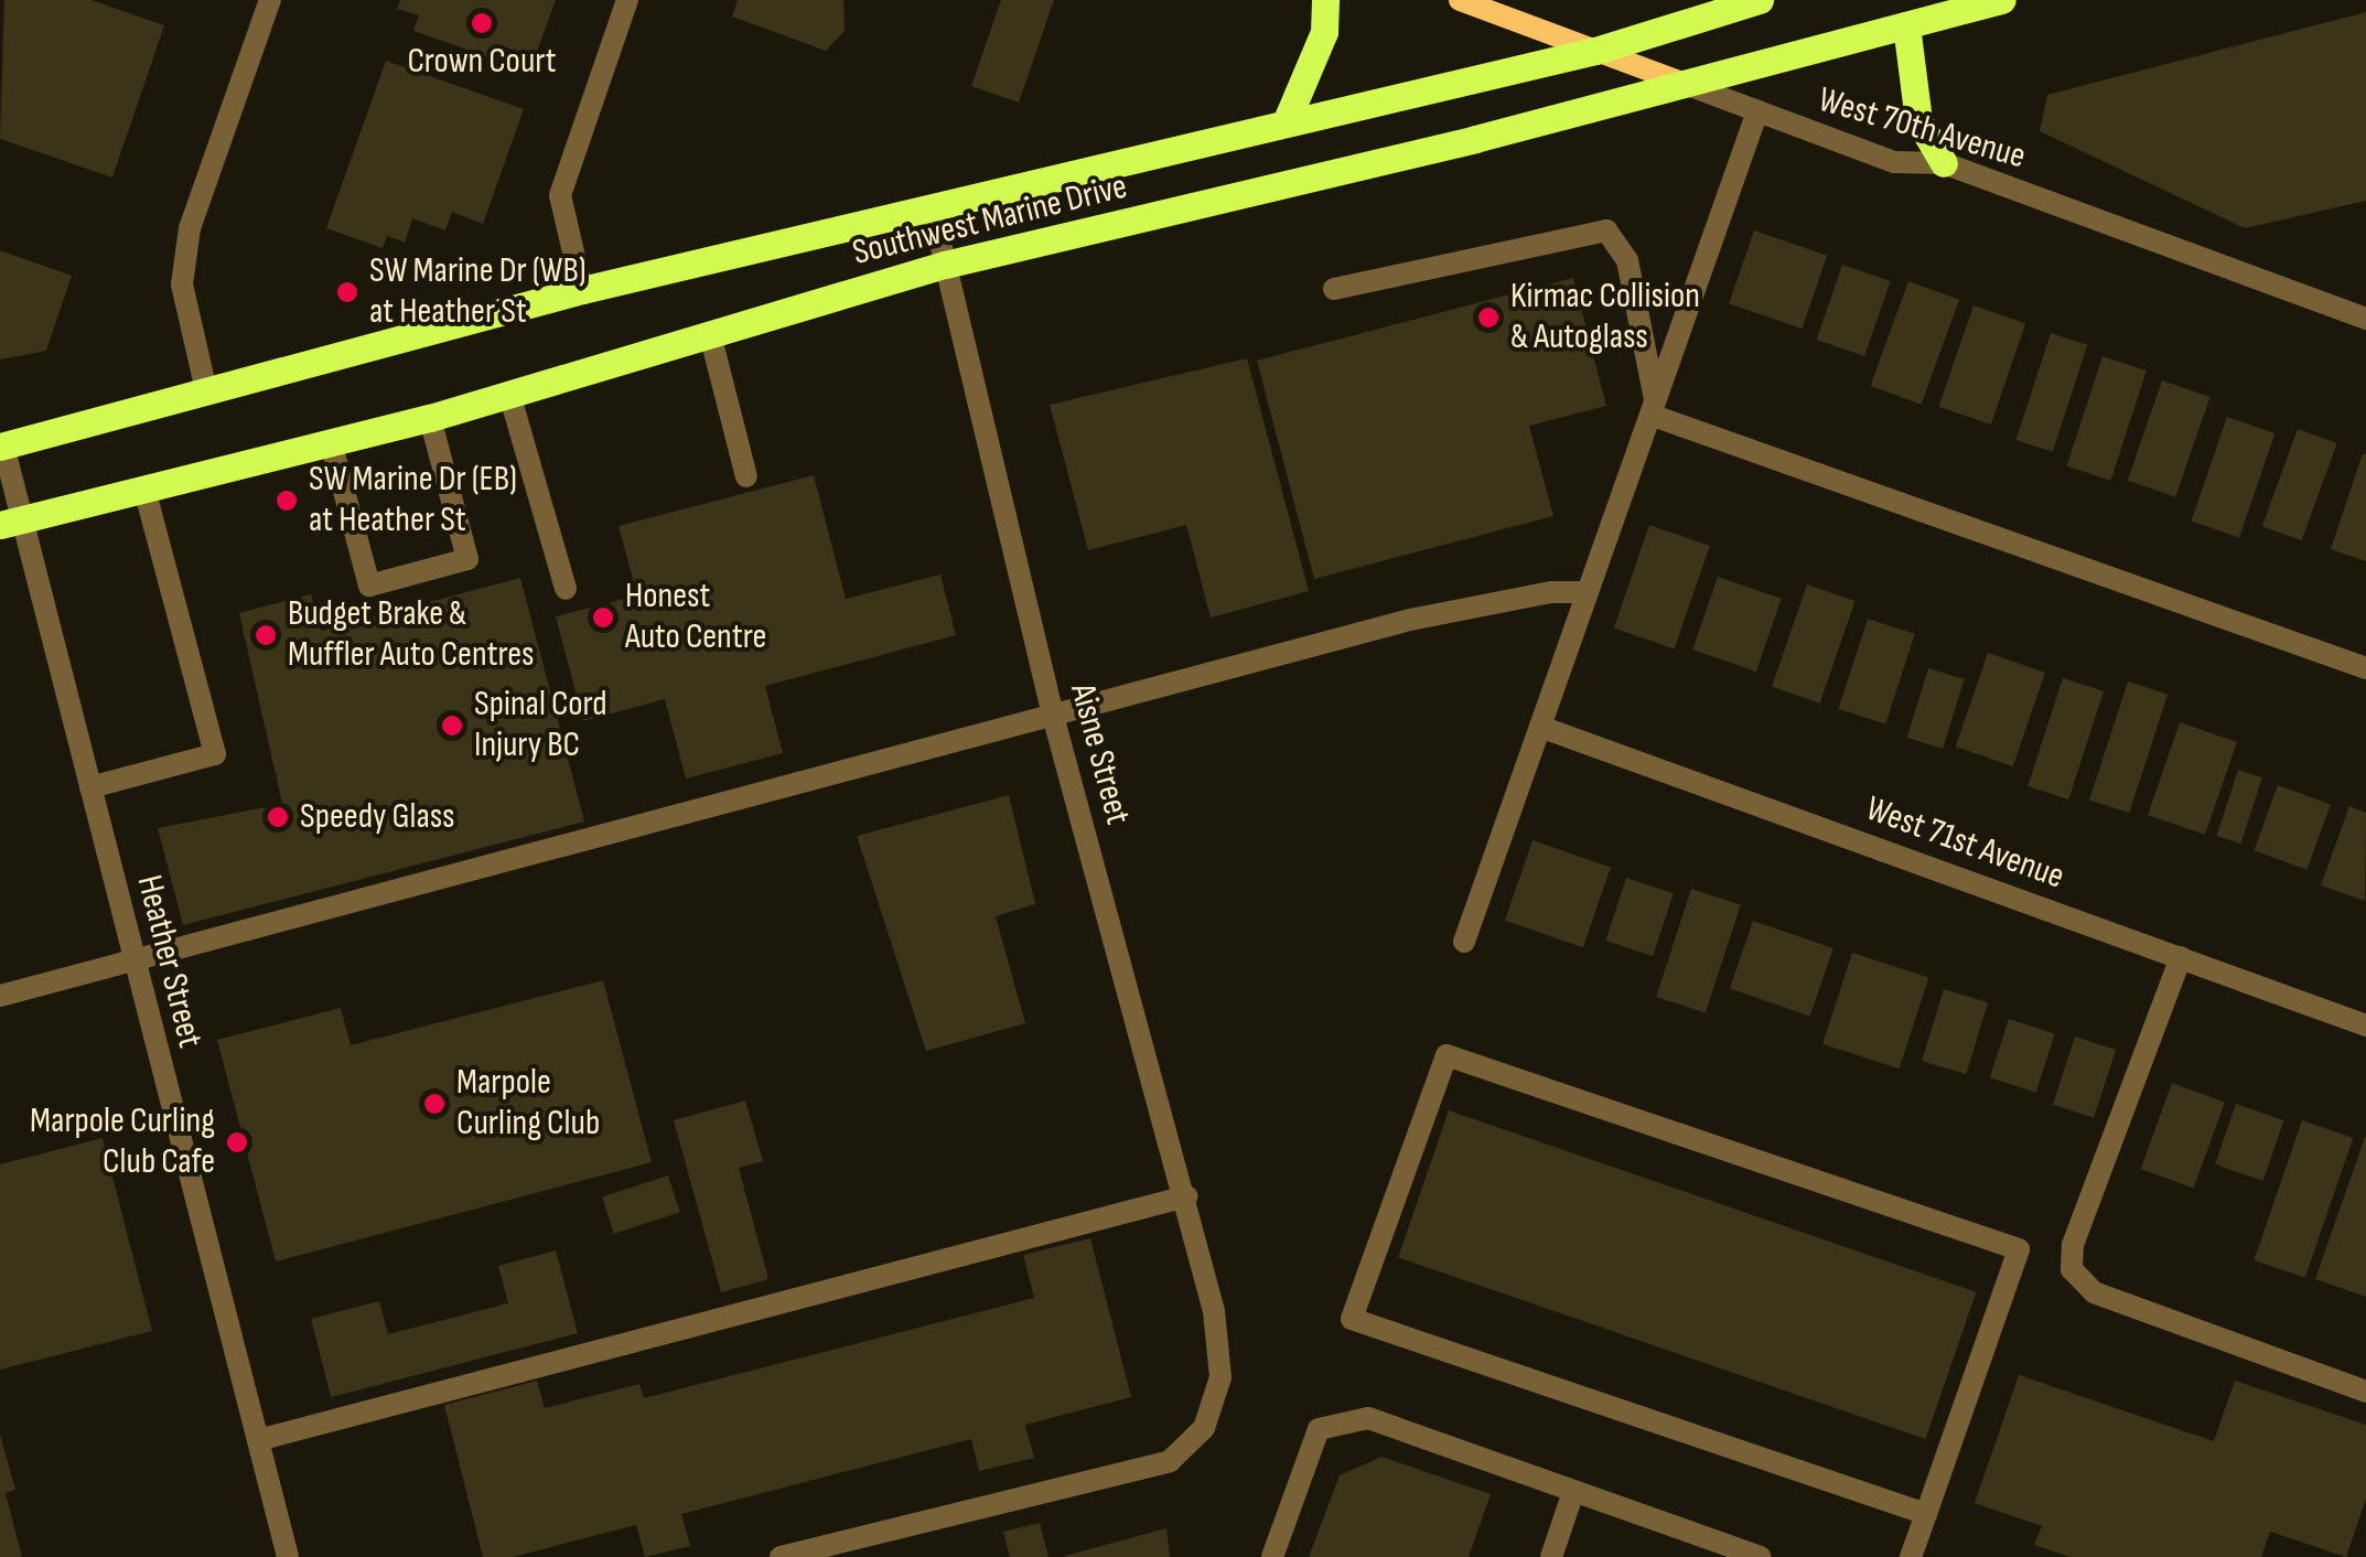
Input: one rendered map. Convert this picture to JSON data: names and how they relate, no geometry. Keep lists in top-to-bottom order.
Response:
{
  "streets": {
    "main road": ["West 70th Avenue", "Southwest Marine Drive"],
    "street": ["Aisne Street", "West 71st Avenue", "Heather Street"]
  },
  "crossings": [
    ["West 70th Avenue", "Southwest Marine Drive"],
    ["Southwest Marine Drive", "Aisne Street"],
    ["Southwest Marine Drive", "Heather Street"]
  ],
  "places": [
    "Crown Court",
    "SW Marine Dr (WB) at Heather St",
    "Kirmac Collision & Autoglass",
    "SW Marine Dr (EB) at Heather St",
    "Honest Auto Centre",
    "Budget Brake & Muffler Auto Centres",
    "Spinal Cord Injury BC",
    "Speedy Glass",
    "Marpole Curling Club",
    "Marpole Curling Club Cafe"
  ]
}
